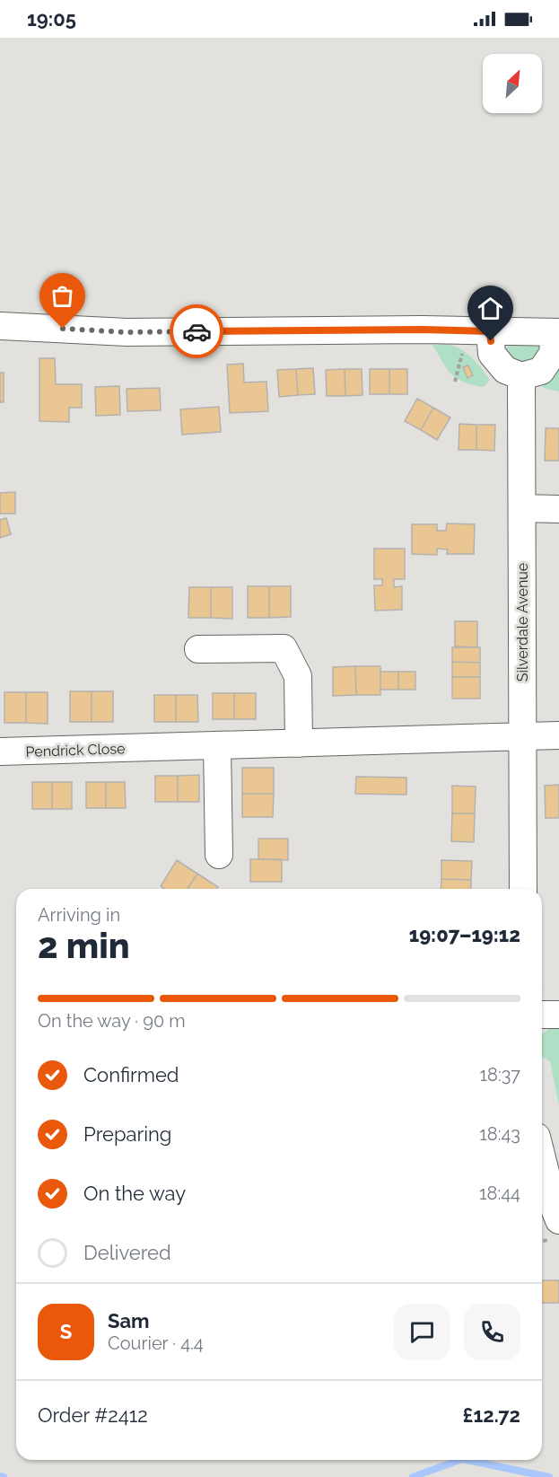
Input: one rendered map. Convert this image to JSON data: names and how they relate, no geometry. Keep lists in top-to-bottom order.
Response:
{
  "streets": {
    "street": ["Silverdale Avenue", "Pendrick Close"]
  },
  "north": "top right",
  "page": {
    "status": "19:05",
    "heading": ["2 min", "Arriving in", "19:07–19:12"],
    "panel": [
      "Sam",
      "Courier · 4.4",
      "Order #2412",
      "£12.72"
    ],
    "bar": "On the way · 90 m",
    "list": [
      ["Confirmed", "18:37"],
      ["Preparing", "18:43"],
      ["On the way", "18:44"],
      "Delivered"
    ],
    "round": "S"
  }
}
